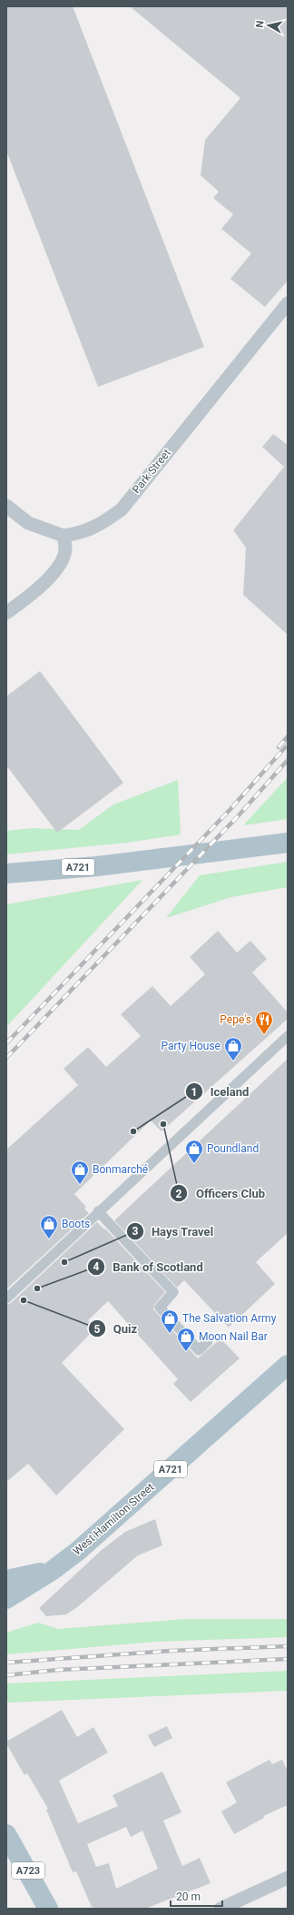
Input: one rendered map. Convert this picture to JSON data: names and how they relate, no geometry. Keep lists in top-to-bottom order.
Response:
{
  "streets": {
    "main road": ["A721", "West Hamilton Street", "A723"],
    "street": ["Park Street"]
  },
  "places": {
    "restaurant": ["Pepe's"],
    "shop": [
      "Party House",
      "Poundland",
      "Bonmarché",
      "Boots",
      "The Salvation Army",
      "Moon Nail Bar"
    ],
    "other": [
      "Officers Club",
      "Iceland",
      "Hays Travel",
      "Bank of Scotland",
      "Quiz"
    ]
  },
  "scale_bar": "20 m",
  "north": "left"
}
